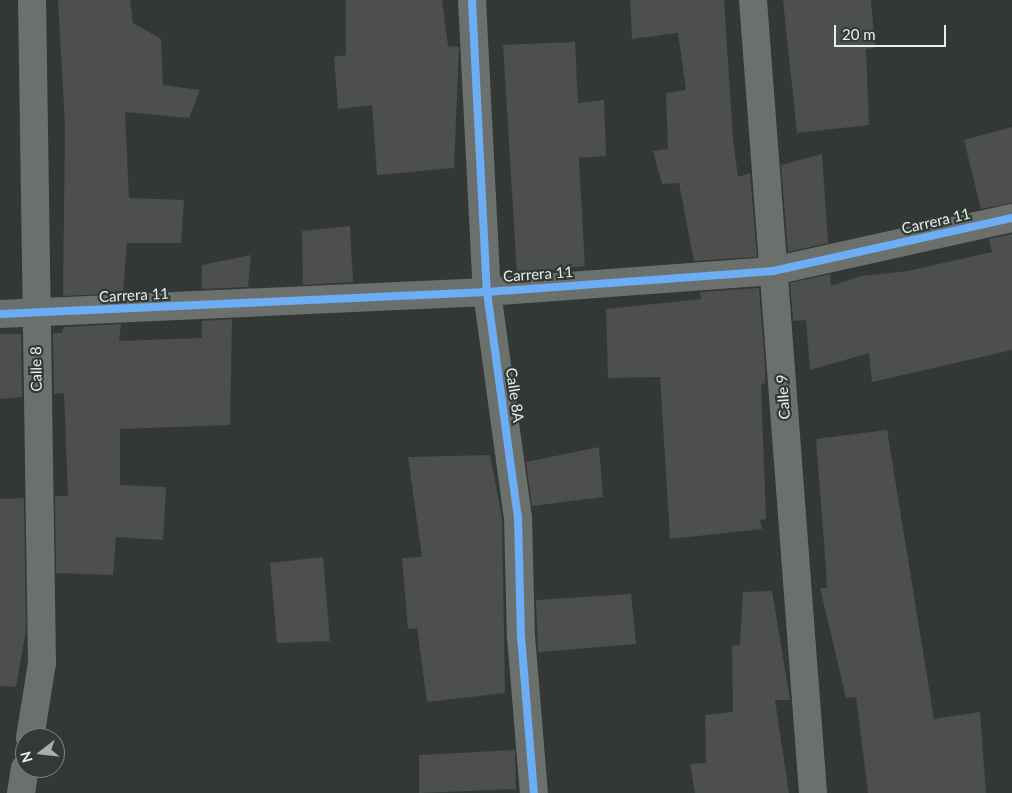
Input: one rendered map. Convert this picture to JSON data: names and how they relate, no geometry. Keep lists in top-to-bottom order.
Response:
{
  "streets": {
    "street": [
      "Carrera 11",
      "Calle 8",
      "Calle 8A",
      "Calle 9"
    ]
  },
  "crossings": [
    ["Carrera 11", "Calle 8"],
    ["Carrera 11", "Calle 8A"],
    ["Carrera 11", "Calle 9"]
  ],
  "scale_bar": "20 m",
  "north": "left"
}
